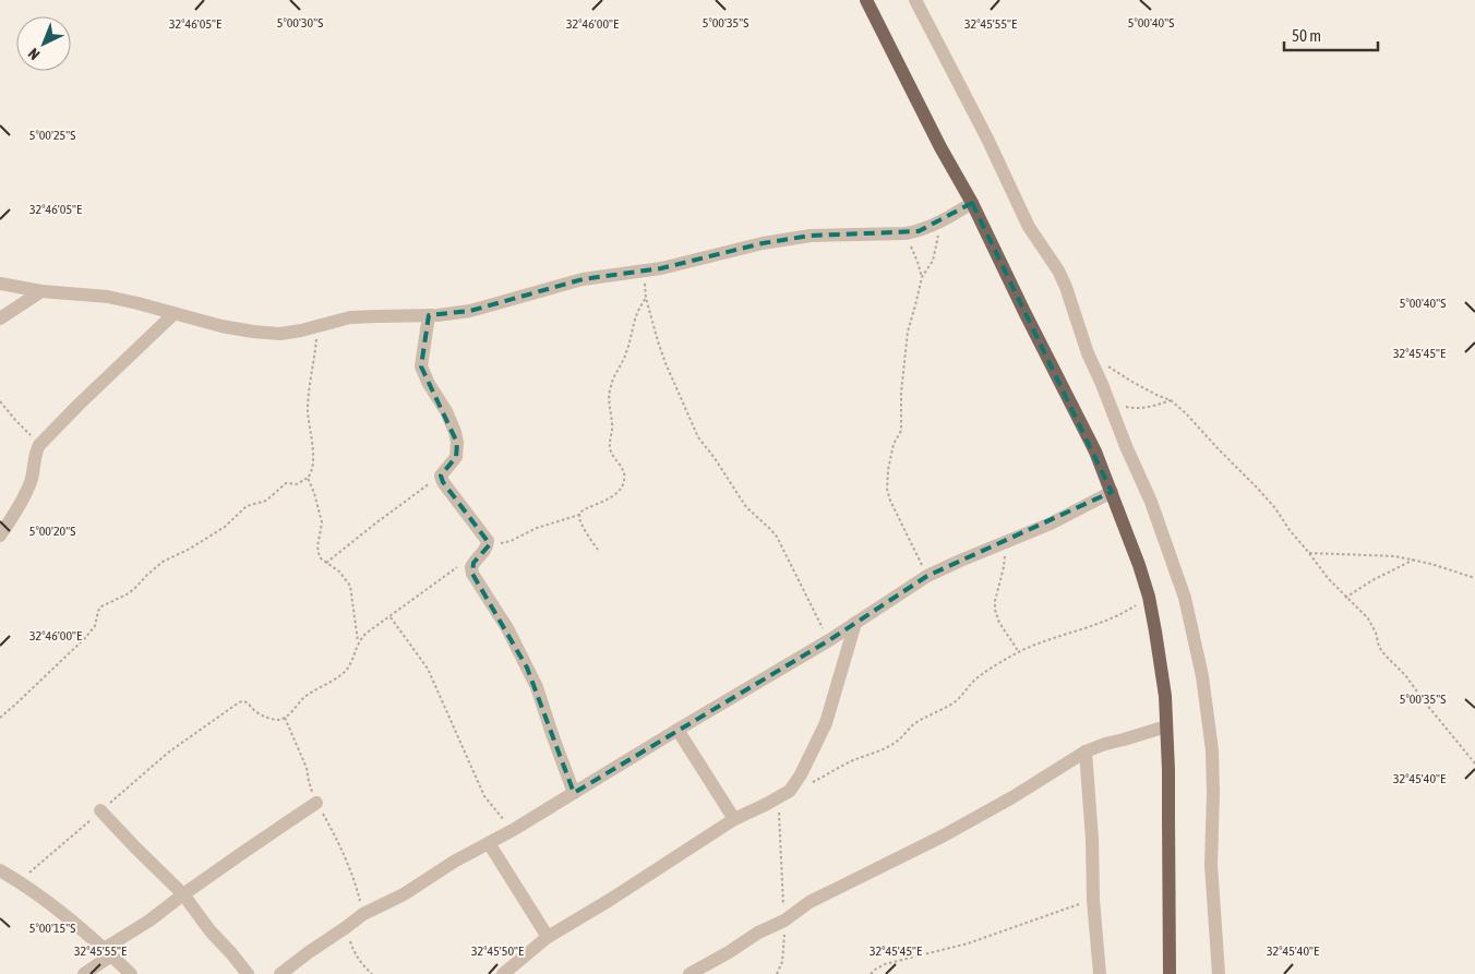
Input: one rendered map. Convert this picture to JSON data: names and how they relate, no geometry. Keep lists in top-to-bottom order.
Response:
{
  "scale_bar": "50 m",
  "north": "bottom left",
  "coordinates": [
    "5°00'35\"S",
    "5°00'40\"S",
    "5°00'30\"S",
    "32°45'55\"E",
    "32°46'05\"E",
    "32°46'00\"E",
    "5°00'25\"S",
    "32°45'45\"E",
    "5°00'20\"S",
    "32°45'40\"E",
    "5°00'15\"S",
    "32°45'50\"E"
  ]
}
